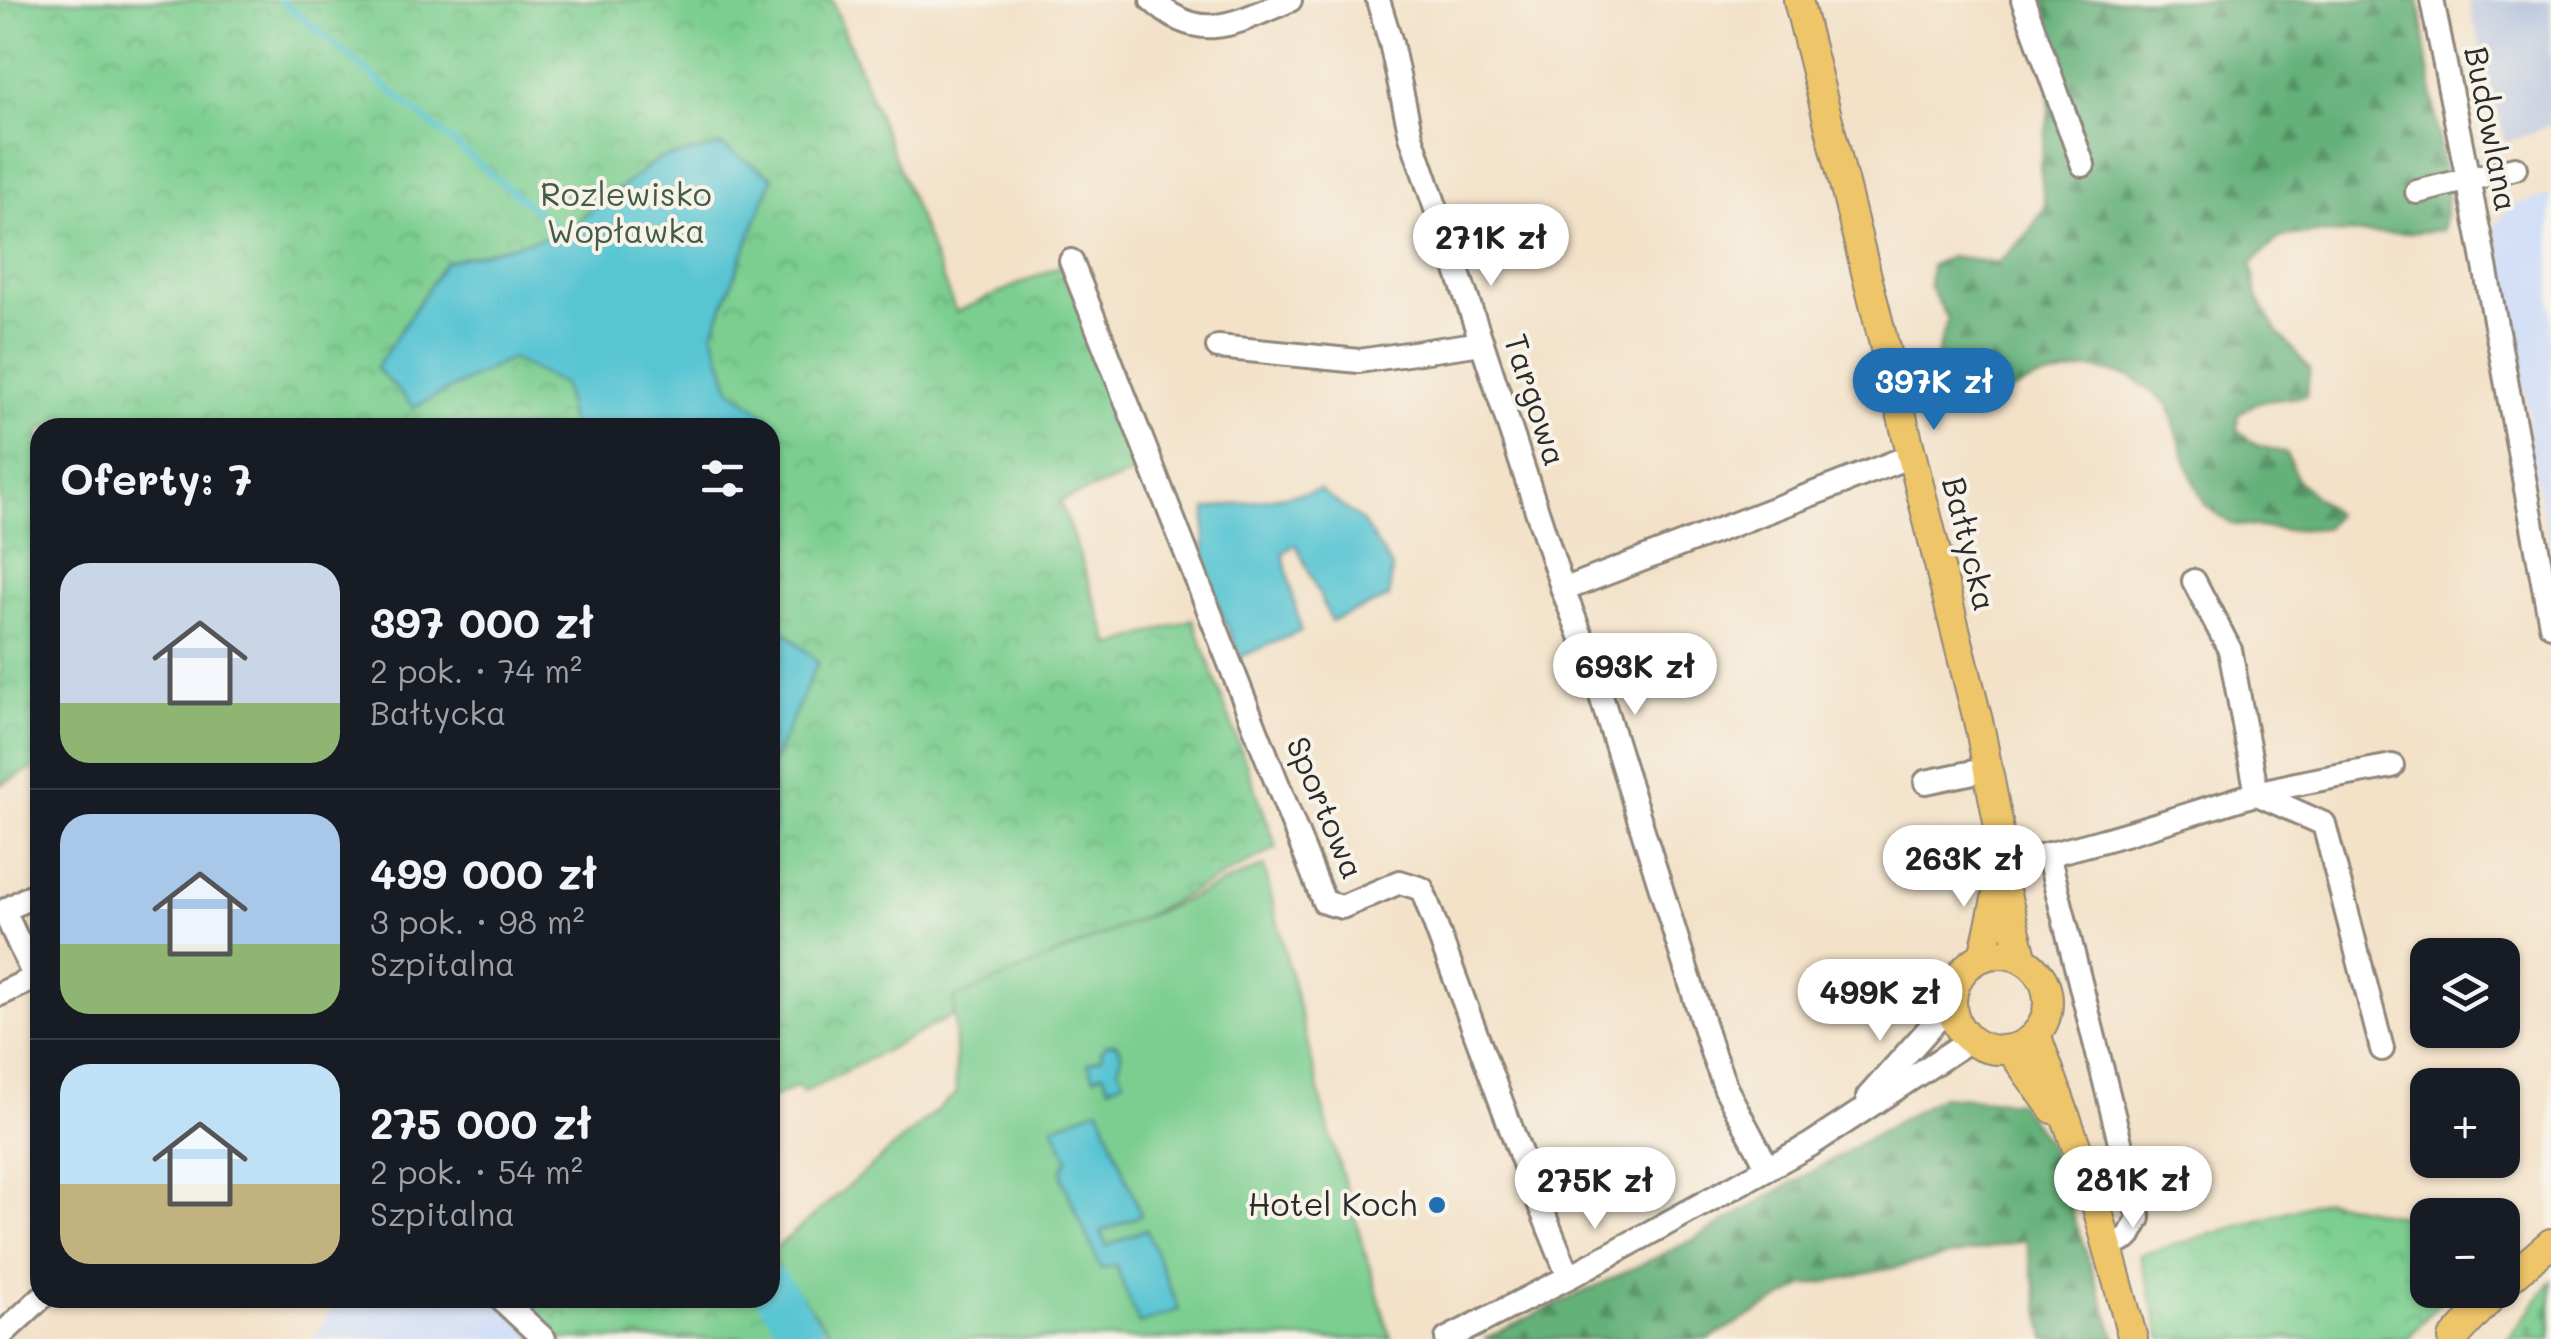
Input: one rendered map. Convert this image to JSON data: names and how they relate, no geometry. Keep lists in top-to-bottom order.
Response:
{
  "streets": {
    "main road": ["Bałtycka"],
    "street": ["Budowlana", "Targowa", "Sportowa"]
  },
  "parks": ["Rozlewisko Wopławka"],
  "places": ["Hotel Koch"],
  "page": {
    "price": [
      "271K zł",
      "397K zł",
      "693K zł",
      "263K zł",
      "499K zł",
      "281K zł",
      "275K zł"
    ],
    "heading": "Oferty: 7",
    "list": [
      {
        "name": "397 000 zł",
        "note": "2 pok. · 74 m² · Bałtycka"
      },
      {
        "name": "499 000 zł",
        "note": "3 pok. · 98 m² · Szpitalna"
      },
      {
        "name": "275 000 zł",
        "note": "2 pok. · 54 m² · Szpitalna"
      }
    ],
    "map_buttons": ["+", "−"]
  }
}
